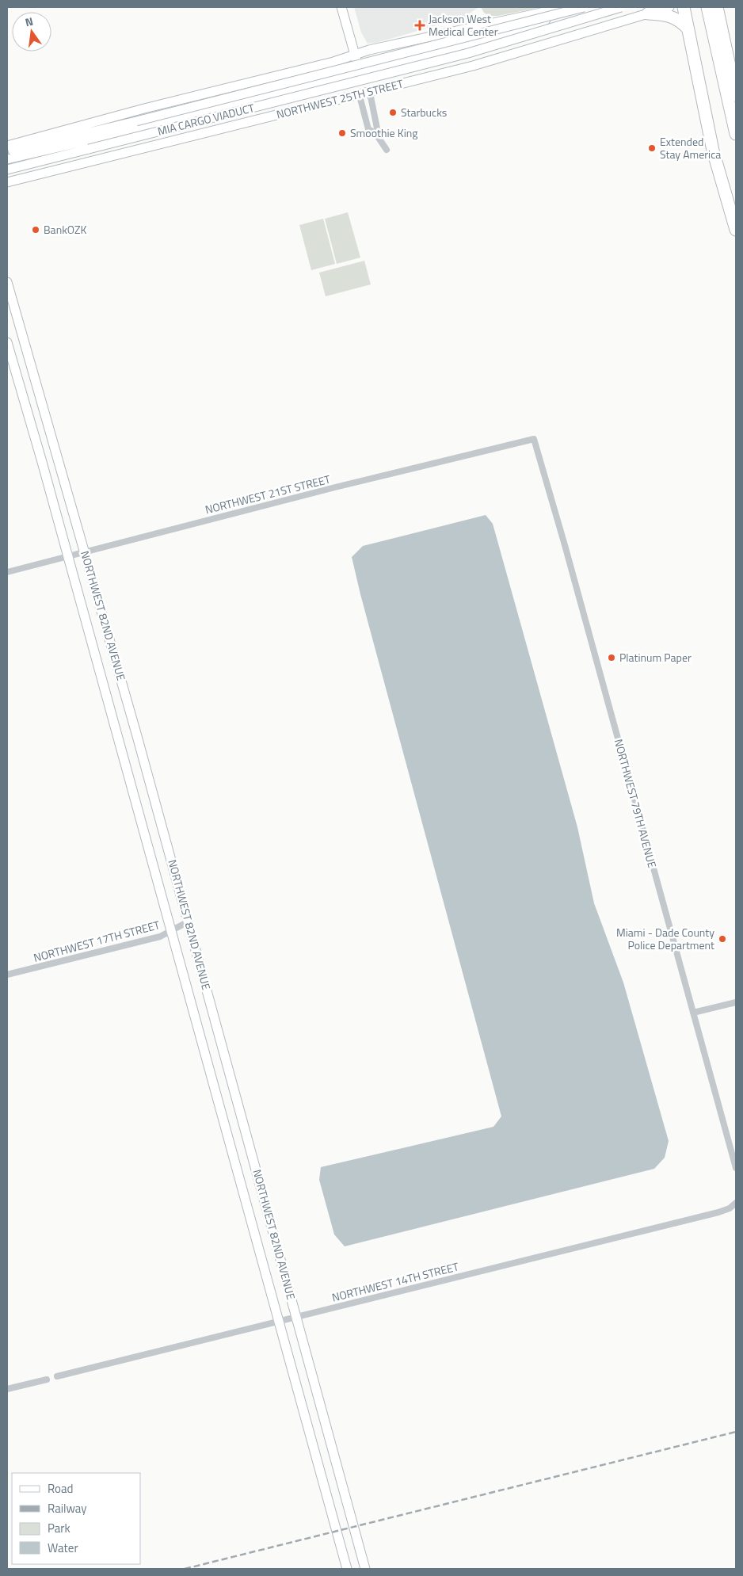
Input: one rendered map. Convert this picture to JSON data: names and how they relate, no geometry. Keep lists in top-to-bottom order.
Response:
{
  "streets": {
    "main road": ["NORTHWEST 25TH STREET", "MIA CARGO VIADUCT", "NORTHWEST 82ND AVENUE"],
    "street": [
      "NORTHWEST 21ST STREET",
      "NORTHWEST 79TH AVENUE",
      "NORTHWEST 17TH STREET",
      "NORTHWEST 14TH STREET"
    ]
  },
  "crossings": [
    ["NORTHWEST 21ST STREET", "NORTHWEST 82ND AVENUE"],
    ["NORTHWEST 21ST STREET", "NORTHWEST 79TH AVENUE"],
    ["NORTHWEST 82ND AVENUE", "NORTHWEST 17TH STREET"],
    ["NORTHWEST 82ND AVENUE", "NORTHWEST 14TH STREET"]
  ],
  "places": {
    "health": ["Jackson West Medical Center"],
    "other": [
      "Starbucks",
      "Smoothie King",
      "Extended Stay America",
      "BankOZK",
      "Platinum Paper",
      "Miami - Dade County Police Department"
    ]
  },
  "legend": [
    "Road",
    "Railway",
    "Park",
    "Water"
  ],
  "north": "top"
}
